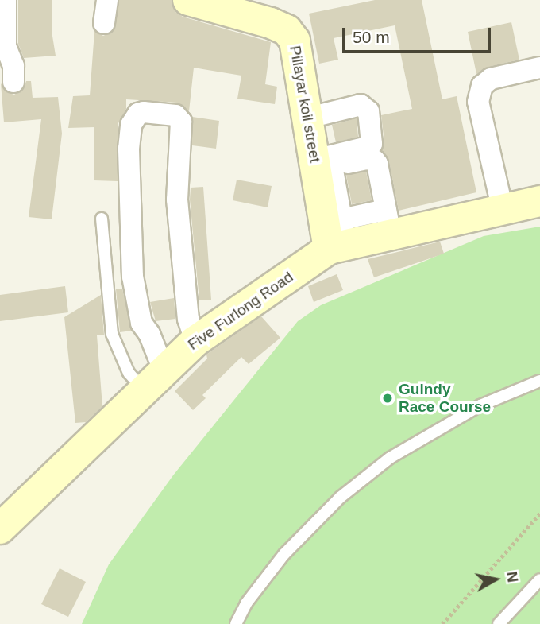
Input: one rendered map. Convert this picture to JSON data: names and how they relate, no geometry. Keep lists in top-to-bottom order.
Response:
{
  "streets": {
    "main road": ["Pillayar koil street", "Five Furlong Road"]
  },
  "crossings": [
    ["Pillayar koil street", "Five Furlong Road"]
  ],
  "places": ["Guindy Race Course"],
  "scale_bar": "50 m",
  "north": "right"
}
